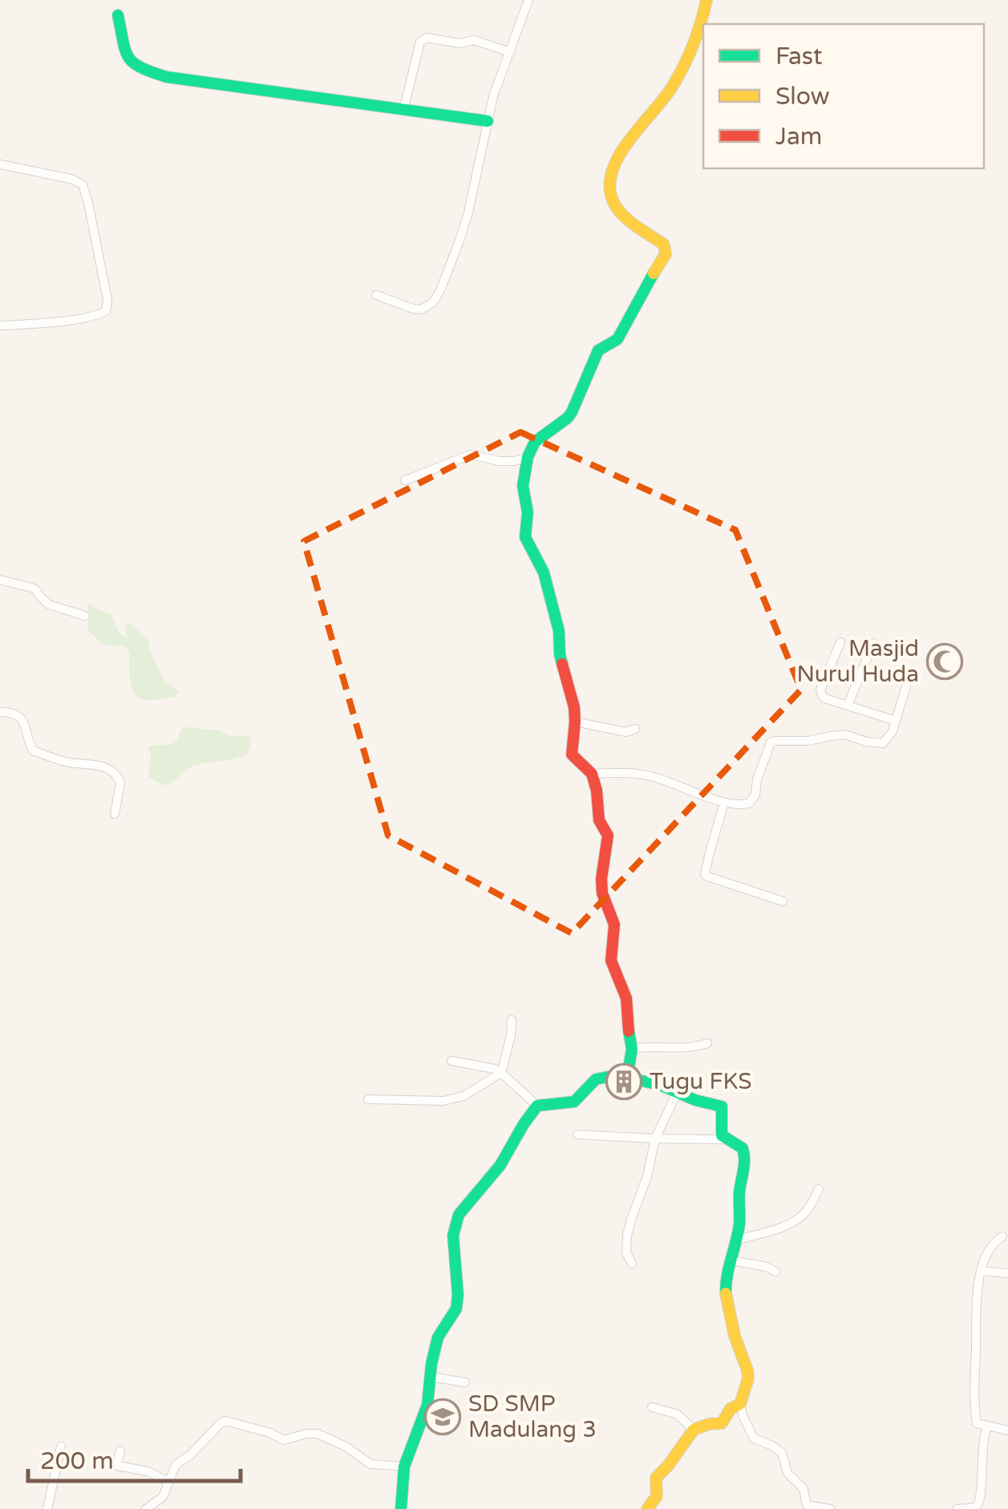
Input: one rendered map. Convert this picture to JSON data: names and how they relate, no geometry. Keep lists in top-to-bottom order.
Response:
{
  "places": {
    "mosque": ["Masjid Nurul Huda"],
    "building": ["Tugu FKS"],
    "school or university": ["SD SMP Madulang 3"]
  },
  "legend": ["Fast", "Slow", "Jam"],
  "scale_bar": "200 m"
}
